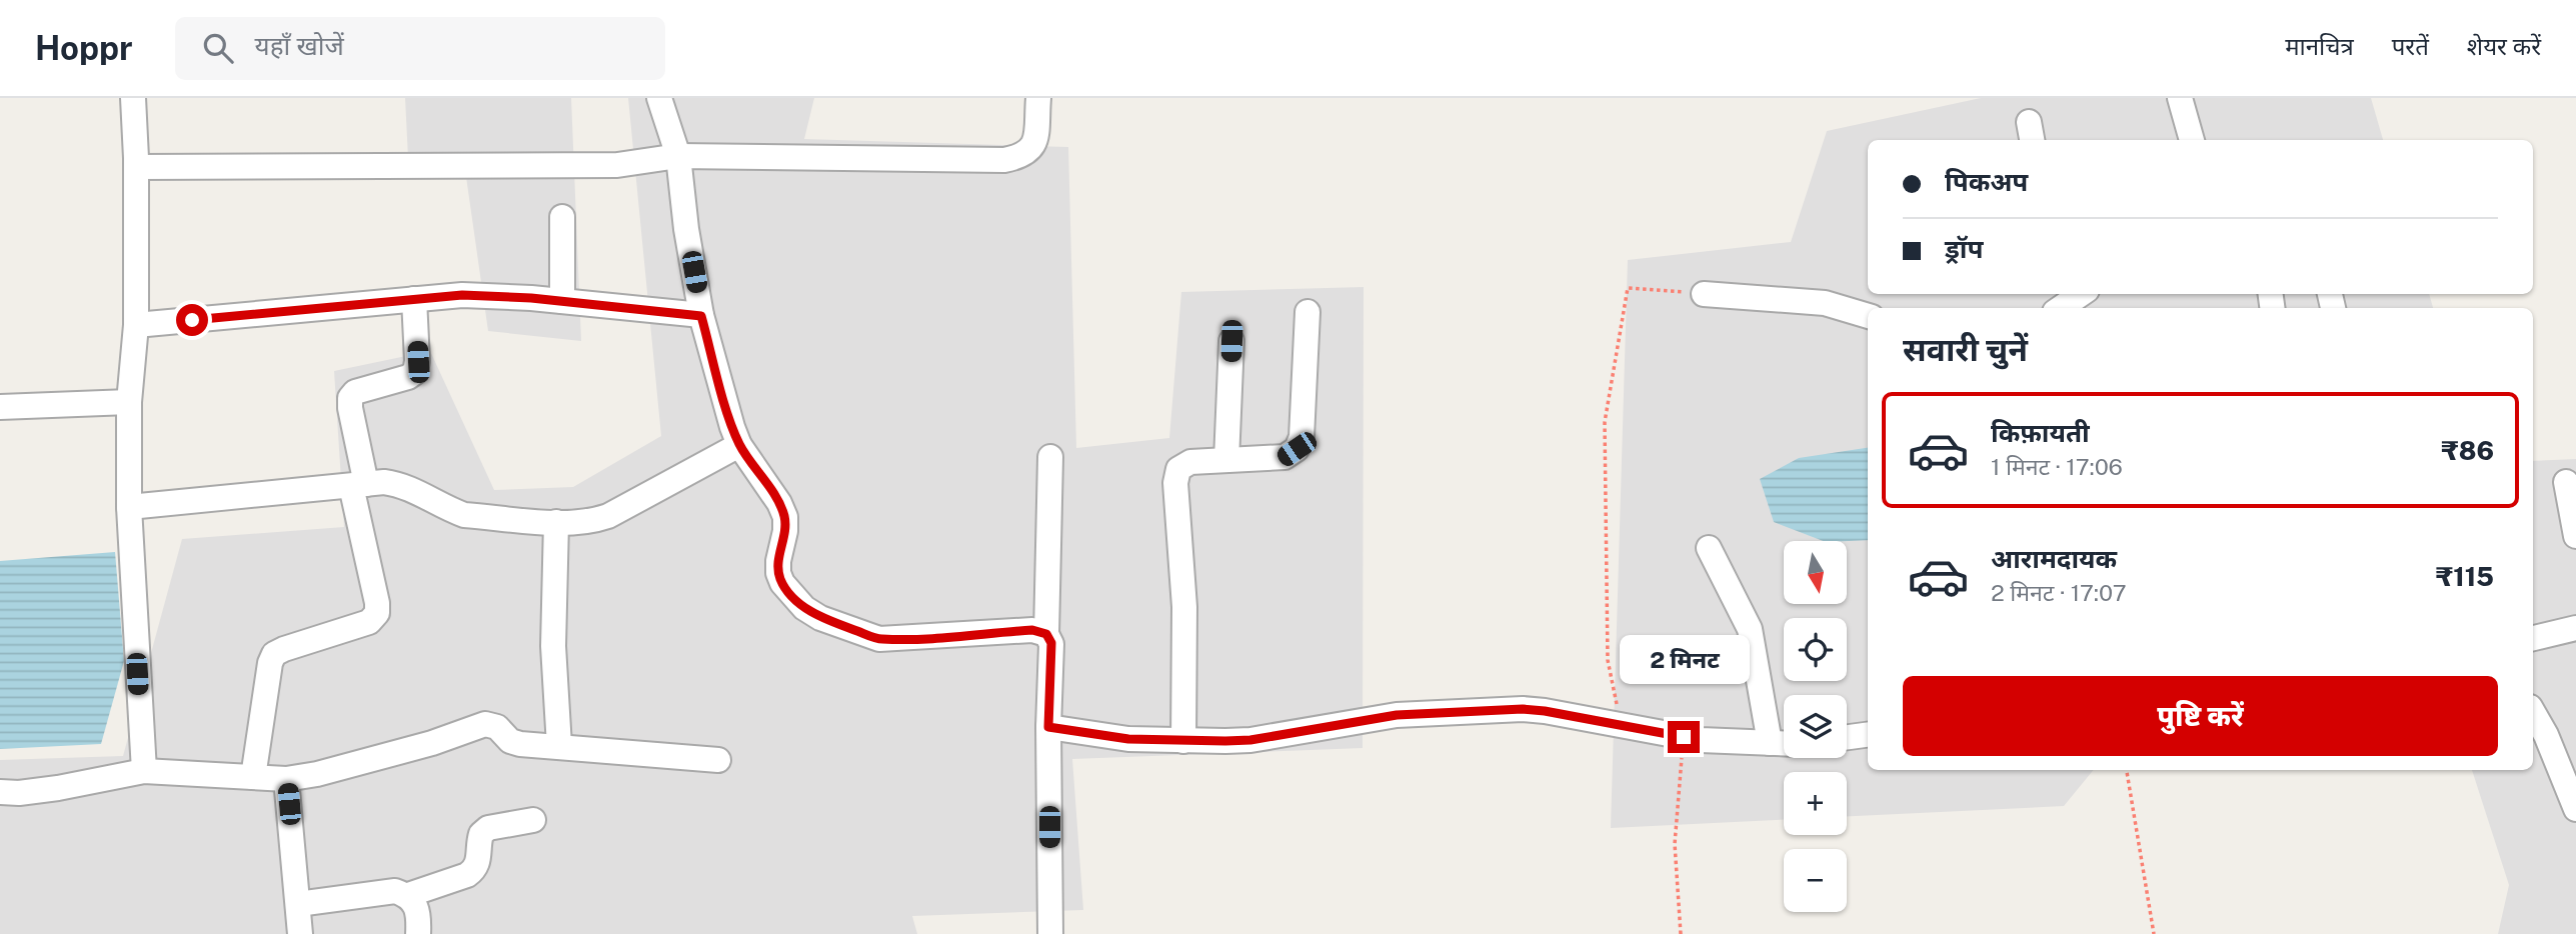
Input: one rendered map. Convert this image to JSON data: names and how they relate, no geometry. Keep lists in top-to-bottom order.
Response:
{
  "north": "bottom",
  "page": {
    "header": "Hoppr",
    "search": "यहाँ खोजें",
    "nav": ["मानचित्र", "परतें", "शेयर करें"],
    "banner": ["पिकअप", "ड्रॉप"],
    "heading": "सवारी चुनें",
    "list": [
      {
        "name": "किफ़ायती",
        "note": "1 मिनट · 17:06",
        "value": "₹86"
      },
      {
        "name": "आरामदायक",
        "note": "2 मिनट · 17:07",
        "value": "₹115"
      }
    ],
    "map_buttons": ["+", "−"],
    "bubble": "2 मिनट",
    "buttons": "पुष्टि करें"
  }
}
